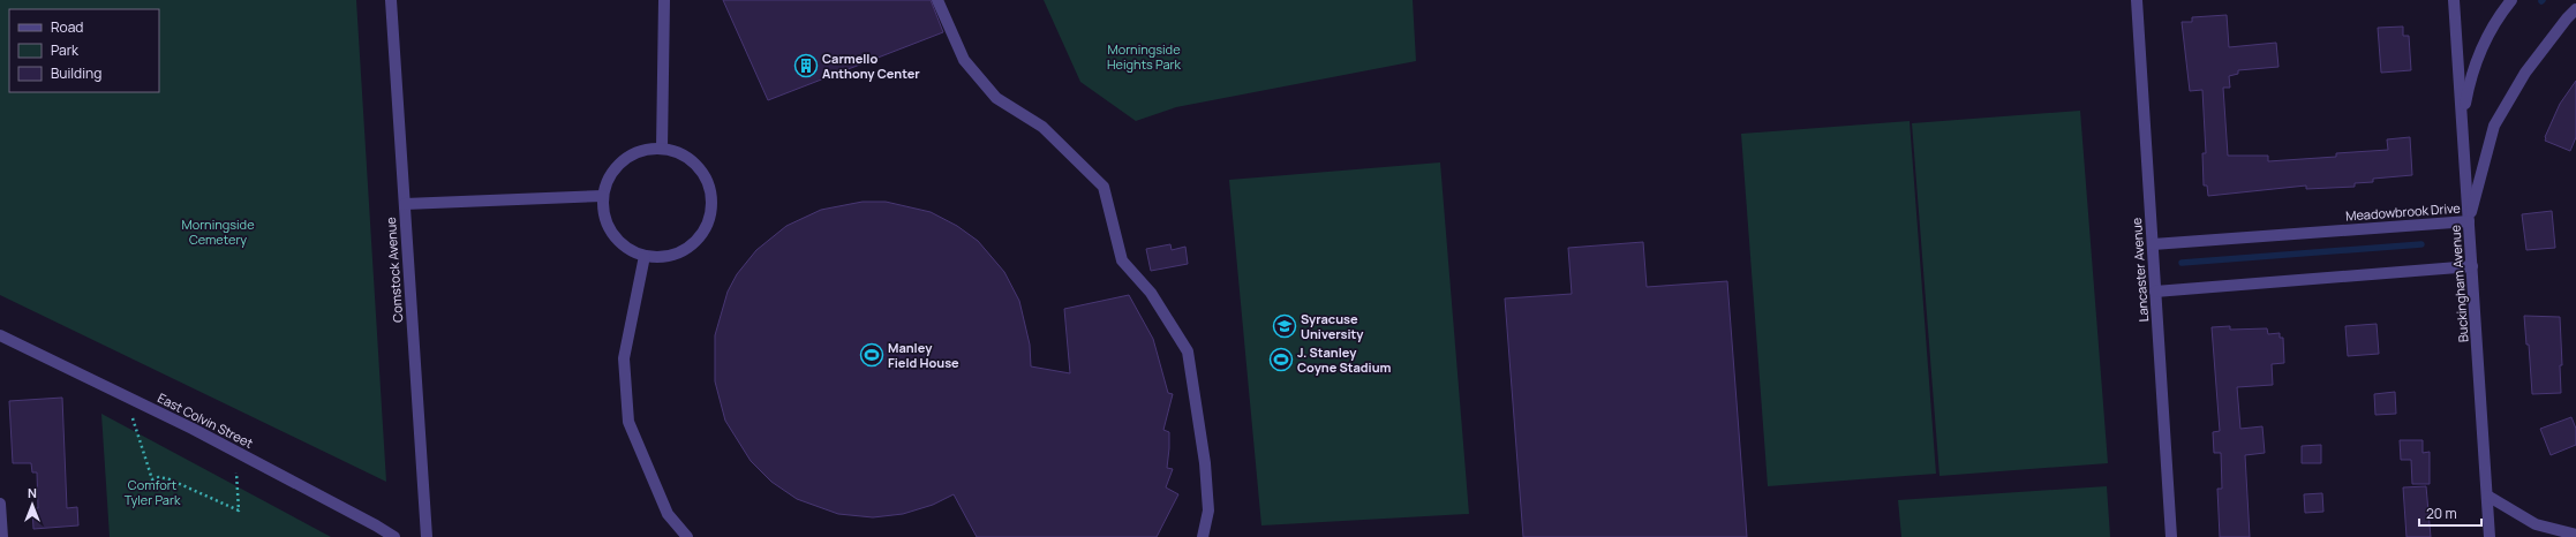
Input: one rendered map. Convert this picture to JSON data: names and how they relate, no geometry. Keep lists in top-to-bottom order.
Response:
{
  "streets": {
    "street": [
      "Meadowbrook Drive",
      "Comstock Avenue",
      "Lancaster Avenue",
      "Buckingham Avenue",
      "East Colvin Street"
    ]
  },
  "crossings": [
    ["Meadowbrook Drive", "Lancaster Avenue"],
    ["Meadowbrook Drive", "Buckingham Avenue"]
  ],
  "parks": ["Morningside Heights Park", "Morningside Cemetery", "Comfort Tyler Park"],
  "places": {
    "building": ["Carmello Anthony Center"],
    "school or university": ["Syracuse University"],
    "sports": ["Manley Field House", "J. Stanley Coyne Stadium"]
  },
  "legend": ["Road", "Park", "Building"],
  "scale_bar": "20 m",
  "north": "top"
}
